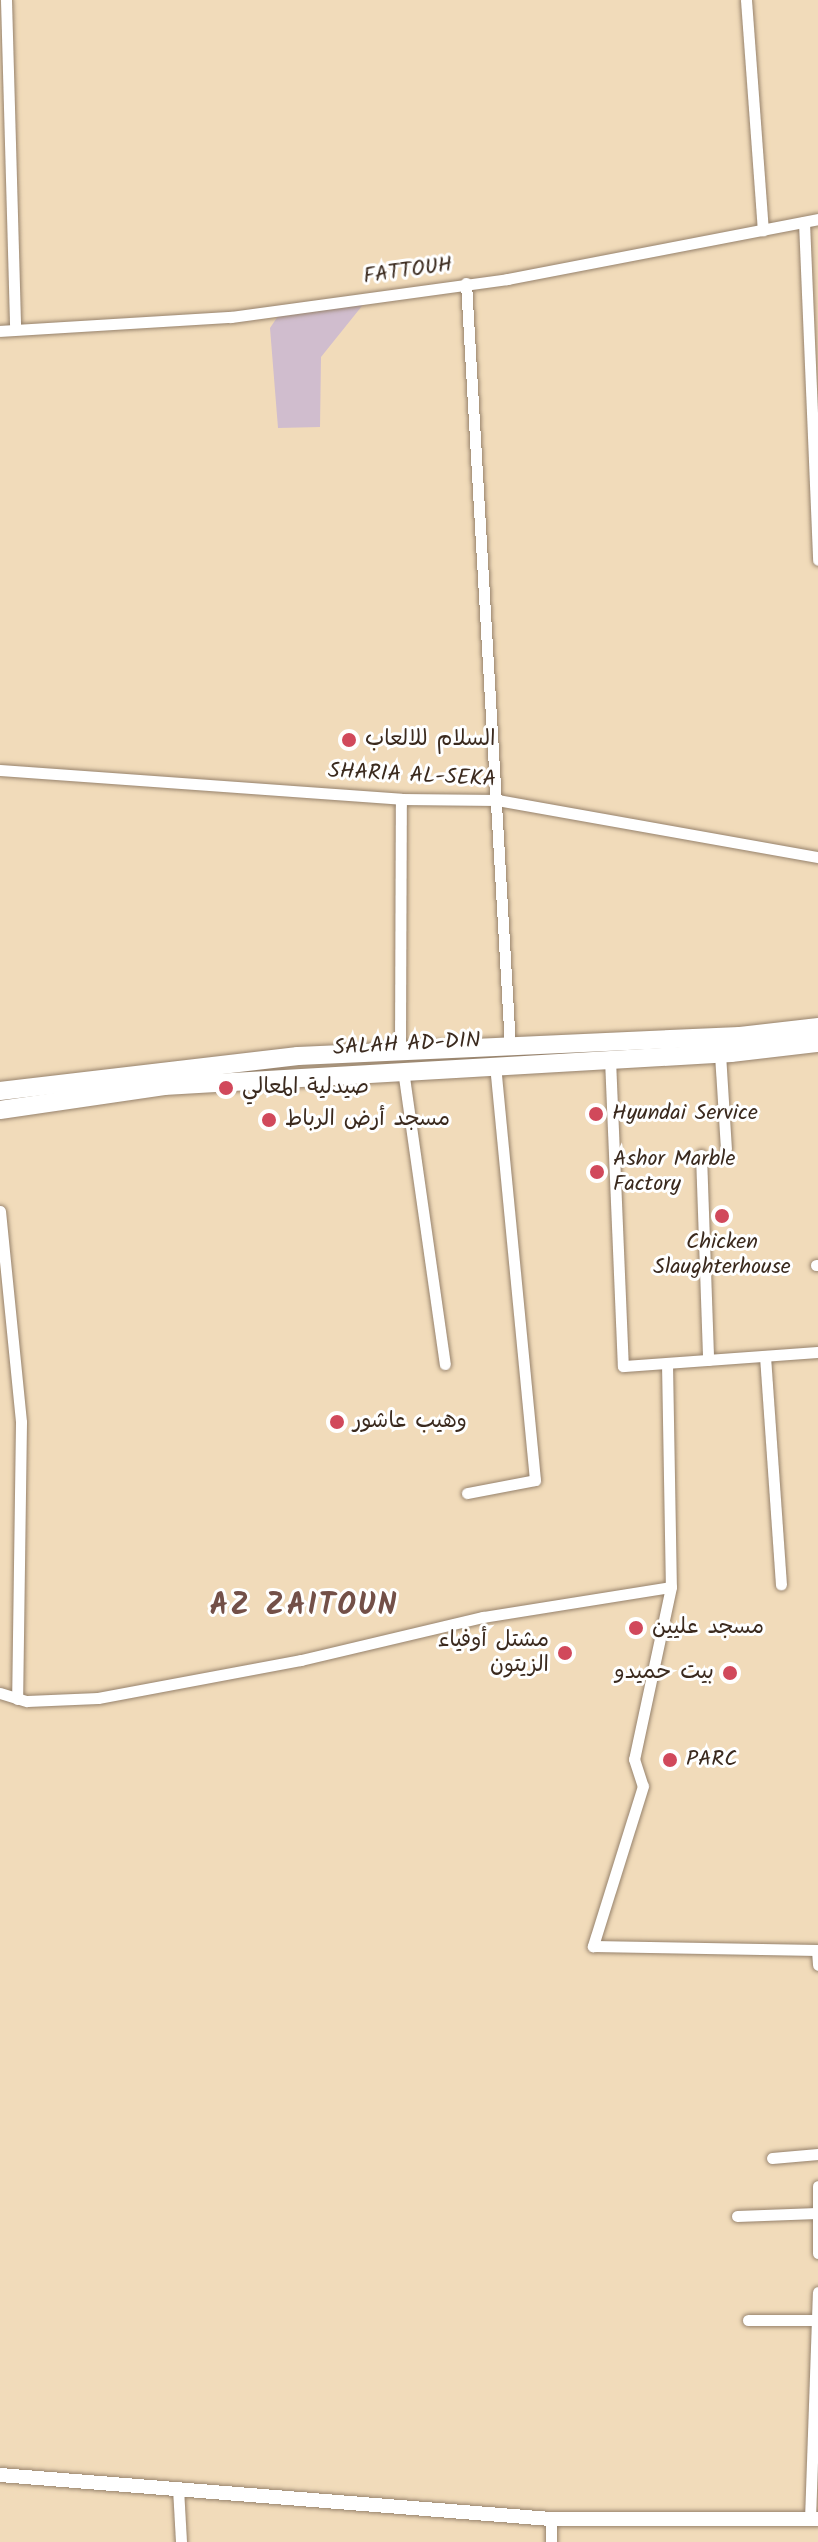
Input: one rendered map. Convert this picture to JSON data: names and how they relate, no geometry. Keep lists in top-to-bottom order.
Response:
{
  "streets": {
    "highway": ["SALAH AD-DIN"],
    "street": ["FATTOUH", "SHARIA AL-SEKA"]
  },
  "districts": ["AZ ZAITOUN"],
  "places": [
    "السلام للالعاب",
    "صيدلية المعالي",
    "Hyundai Service",
    "مسجد أرض الرباط",
    "Ashor Marble Factory",
    "Chicken Slaughterhouse",
    "وهيب عاشور",
    "مسجد عليين",
    "مشتل أوفياء الزيتون",
    "بيت حميدو",
    "PARC"
  ]
}
